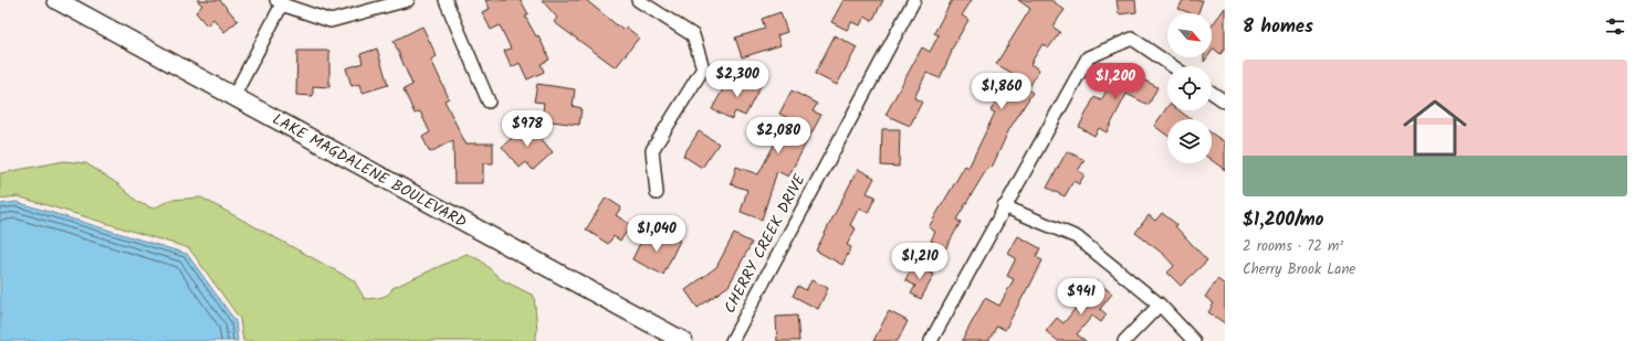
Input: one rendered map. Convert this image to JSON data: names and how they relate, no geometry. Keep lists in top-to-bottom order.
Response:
{
  "streets": {
    "street": ["LAKE MAGDALENE BOULEVARD", "CHERRY CREEK DRIVE"]
  },
  "north": "bottom right",
  "page": {
    "heading": "8 homes",
    "list": [
      {
        "name": "$1,200/mo",
        "note": "2 rooms · 72 m² · Cherry Brook Lane"
      }
    ],
    "price": [
      "$2,300",
      "$1,200",
      "$1,860",
      "$978",
      "$2,080",
      "$1,040",
      "$1,210",
      "$941"
    ]
  }
}
